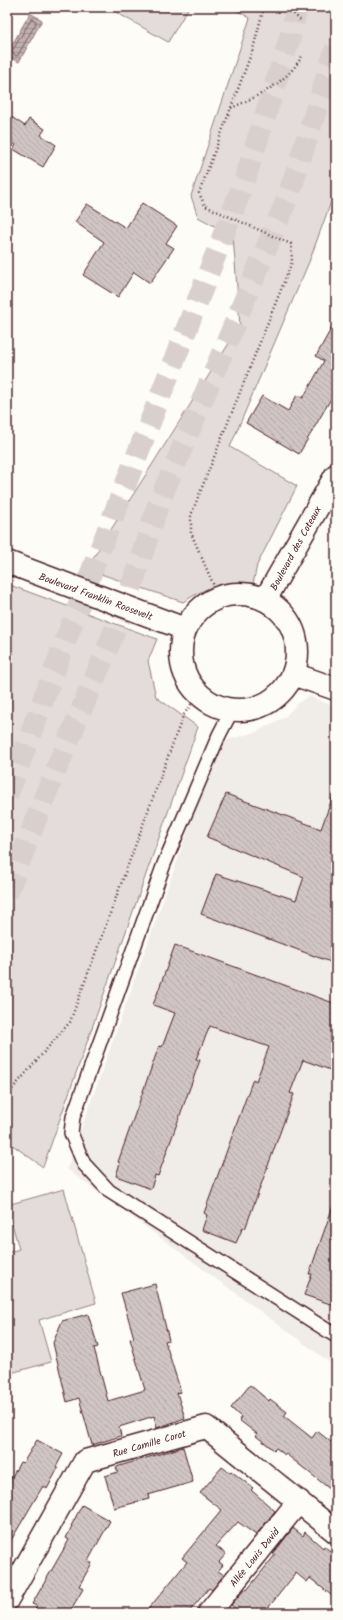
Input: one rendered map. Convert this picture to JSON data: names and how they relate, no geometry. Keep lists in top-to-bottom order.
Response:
{
  "streets": {
    "street": [
      "Boulevard des Coteaux",
      "Boulevard Franklin Roosevelt",
      "Rue Camille Corot",
      "Allée Louis David"
    ]
  },
  "crossings": [
    ["Boulevard des Coteaux", "Boulevard Franklin Roosevelt"],
    ["Rue Camille Corot", "Allée Louis David"]
  ]
}
